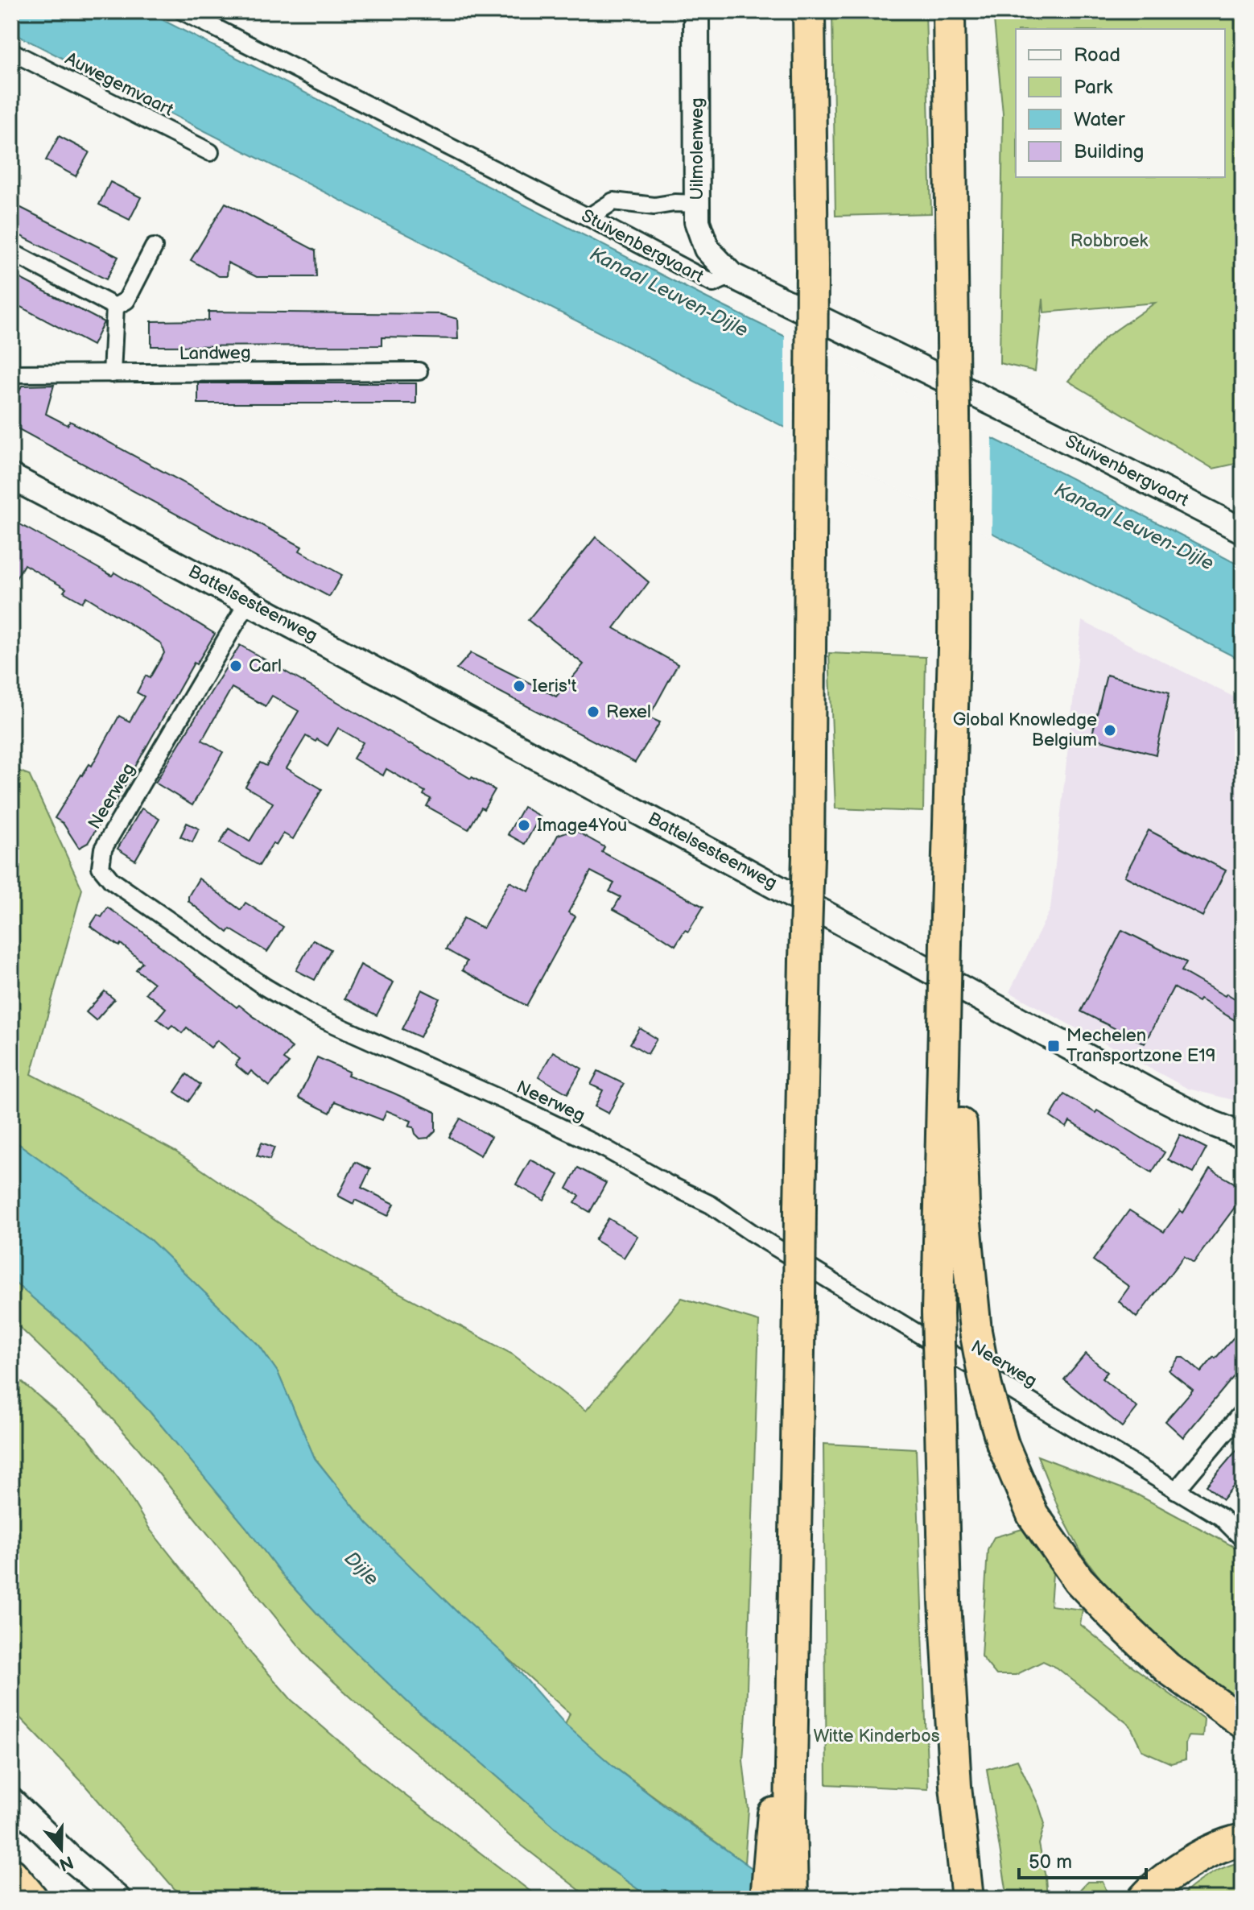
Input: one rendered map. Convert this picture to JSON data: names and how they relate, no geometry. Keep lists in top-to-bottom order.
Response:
{
  "streets": {
    "main road": ["Uilmolenweg", "Stuivenbergvaart", "Battelsesteenweg"],
    "street": ["Auwegemvaart", "Landweg", "Neerweg"]
  },
  "crossings": [
    ["Uilmolenweg", "Stuivenbergvaart"],
    ["Battelsesteenweg", "Neerweg"]
  ],
  "water": ["Kanaal Leuven-Dijle", "Dijle"],
  "parks": ["Robbroek", "Witte Kinderbos"],
  "places": {
    "other": [
      "Carl",
      "Ieris't",
      "Rexel",
      "Global Knowledge Belgium",
      "Image4You"
    ],
    "transit": ["Mechelen Transportzone E19"]
  },
  "legend": [
    "Road",
    "Park",
    "Water",
    "Building"
  ],
  "scale_bar": "50 m",
  "north": "bottom"
}
